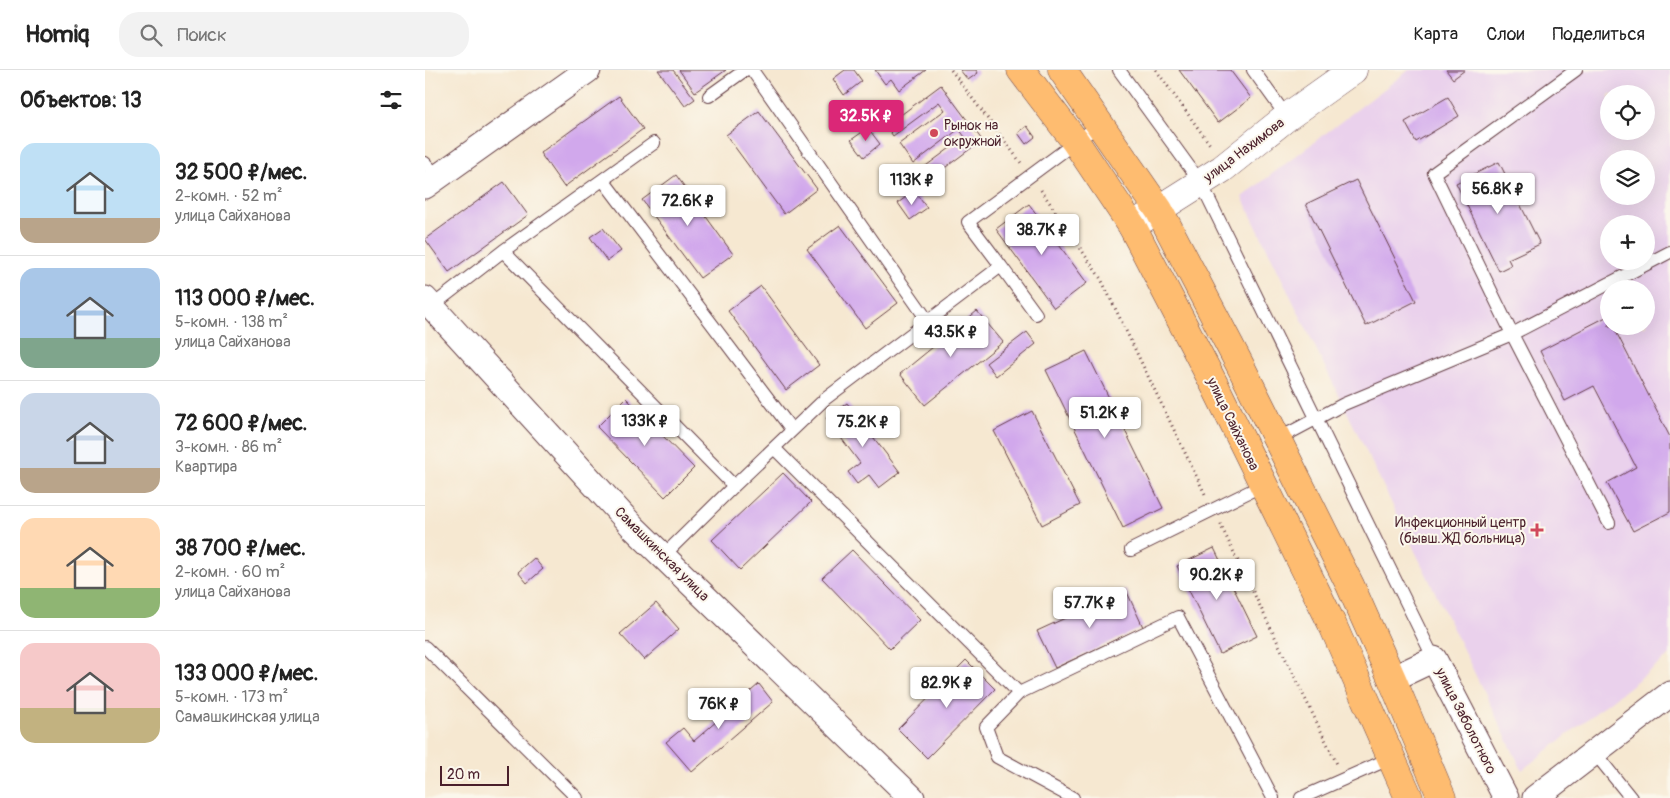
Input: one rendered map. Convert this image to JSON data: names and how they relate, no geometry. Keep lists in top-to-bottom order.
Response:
{
  "streets": {
    "main road": ["улица Сайханова"],
    "street": ["улица Нахимова", "Самашкинская улица", "улица Заболотного"]
  },
  "crossings": [
    ["улица Нахимова", "улица Сайханова"]
  ],
  "places": {
    "other": ["Рынок на окружной"],
    "health": ["Инфекционный центр (бывш. ЖД больница)"]
  },
  "scale_bar": "20 m",
  "page": {
    "header": "Homiq",
    "search": "Поиск",
    "nav": ["Карта", "Слои", "Поделиться"],
    "heading": "Объектов: 13",
    "map_buttons": ["+", "−"],
    "price": [
      "32.5K ₽",
      "113K ₽",
      "56.8K ₽",
      "72.6K ₽",
      "38.7K ₽",
      "43.5K ₽",
      "51.2K ₽",
      "133K ₽",
      "75.2K ₽",
      "90.2K ₽",
      "57.7K ₽",
      "82.9K ₽",
      "76K ₽"
    ],
    "list": [
      {
        "name": "32 500 ₽/мес.",
        "note": "2-комн. · 52 m² · улица Сайханова"
      },
      {
        "name": "113 000 ₽/мес.",
        "note": "5-комн. · 138 m² · улица Сайханова"
      },
      {
        "name": "72 600 ₽/мес.",
        "note": "3-комн. · 86 m² · Квартира"
      },
      {
        "name": "38 700 ₽/мес.",
        "note": "2-комн. · 60 m² · улица Сайханова"
      },
      {
        "name": "133 000 ₽/мес.",
        "note": "5-комн. · 173 m² · Самашкинская улица"
      }
    ],
    "scale": "20 m"
  }
}
